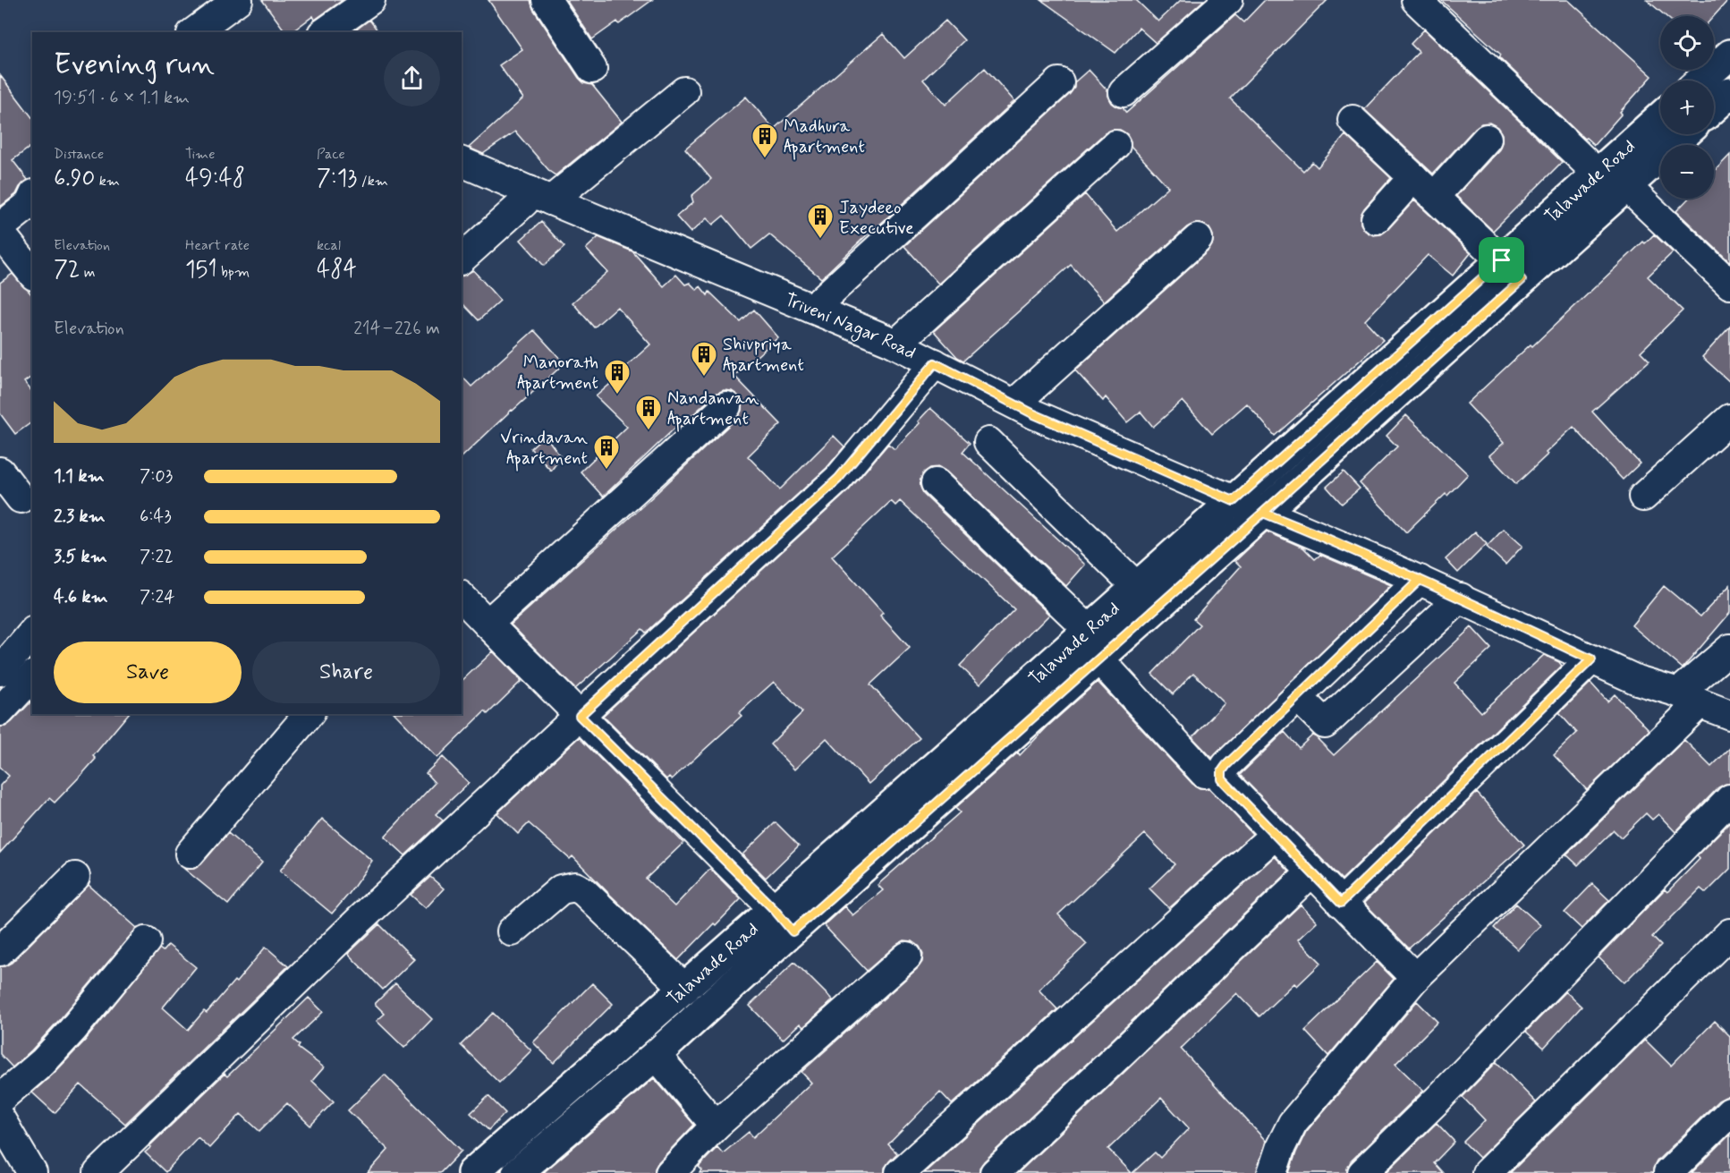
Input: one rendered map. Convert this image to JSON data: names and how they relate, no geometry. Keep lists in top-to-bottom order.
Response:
{
  "streets": {
    "main road": ["Talawade Road"],
    "street": ["Triveni Nagar Road"]
  },
  "crossings": [
    ["Talawade Road", "Triveni Nagar Road"]
  ],
  "places": {
    "building": [
      "Madhura Apartment",
      "Jaydeeo Executive",
      "Shivpriya Apartment",
      "Manorath Apartment",
      "Nandanvan Apartment",
      "Vrindavan Apartment"
    ]
  },
  "page": {
    "map_buttons": ["+", "−"],
    "heading": ["Evening run", "19:51 · 6 × 1.1 km"],
    "stats": [
      ["Distance", "6.90 km"],
      ["Time", "49:48"],
      ["Pace", "7:13 /km"],
      ["Elevation", "72 m"],
      ["Heart rate", "151 bpm"],
      ["kcal", "484"]
    ],
    "chart": ["Elevation", "214–226 m"],
    "list": [
      {
        "name": "1.1 km",
        "note": "7:03"
      },
      {
        "name": "2.3 km",
        "note": "6:43"
      },
      {
        "name": "3.5 km",
        "note": "7:22"
      },
      {
        "name": "4.6 km",
        "note": "7:24"
      }
    ],
    "buttons": ["Save", "Share"]
  }
}
